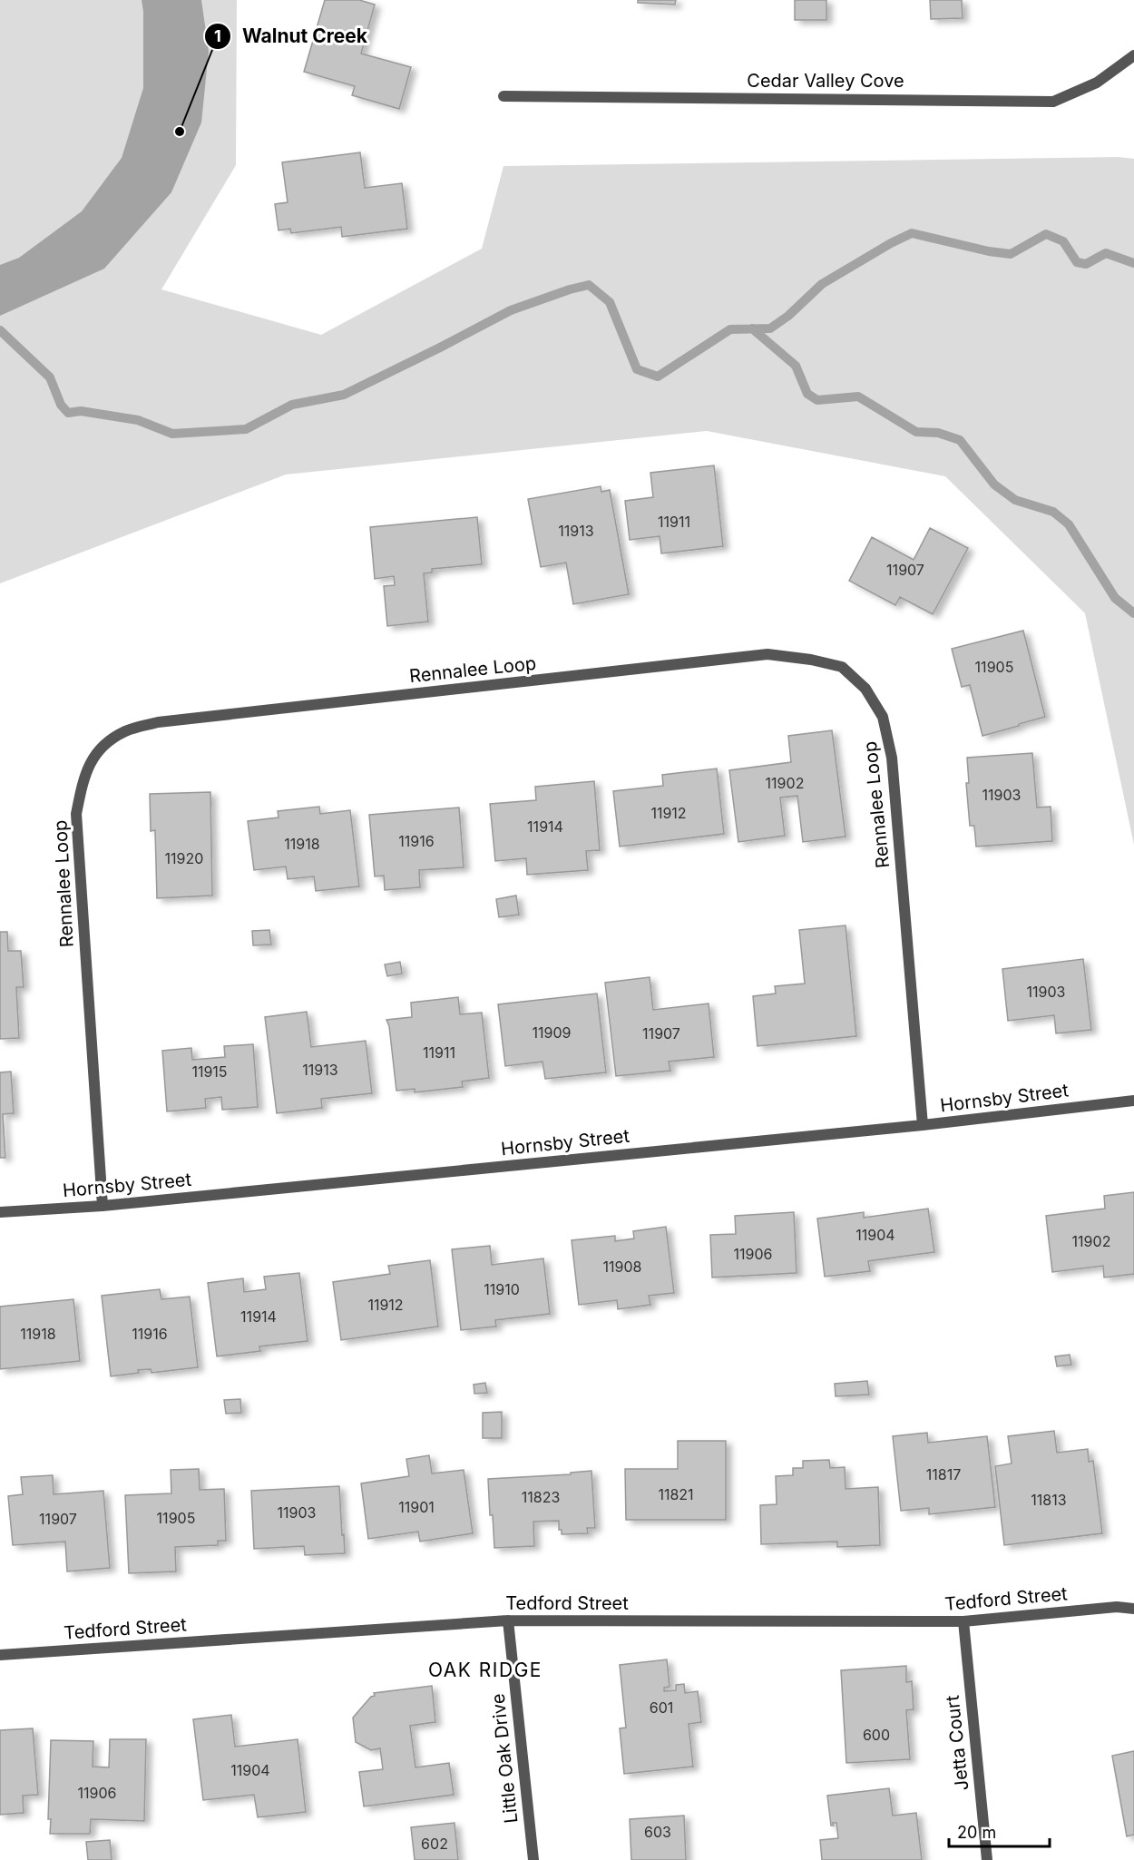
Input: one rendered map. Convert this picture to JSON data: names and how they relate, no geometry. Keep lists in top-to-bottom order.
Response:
{
  "streets": {
    "street": [
      "Cedar Valley Cove",
      "Rennalee Loop",
      "Hornsby Street",
      "Tedford Street",
      "Jetta Court",
      "Little Oak Drive"
    ]
  },
  "crossings": [
    ["Rennalee Loop", "Hornsby Street"],
    ["Tedford Street", "Jetta Court"],
    ["Tedford Street", "Little Oak Drive"]
  ],
  "districts": ["OAK RIDGE"],
  "places": ["Walnut Creek"],
  "house_numbers": [
    "11911",
    "11913",
    "11907",
    "11905",
    "11902",
    "11903",
    "11912",
    "11914",
    "11916",
    "11918",
    "11920",
    "11903",
    "11909",
    "11907",
    "11911",
    "11913",
    "11915",
    "11904",
    "11902",
    "11906",
    "11908",
    "11910",
    "11912",
    "11914",
    "11918",
    "11916",
    "11817",
    "11821",
    "11823",
    "11813",
    "11901",
    "11903",
    "11905",
    "11907",
    "601",
    "600",
    "11904",
    "11906",
    "603",
    "602"
  ],
  "scale_bar": "20 m"
}
